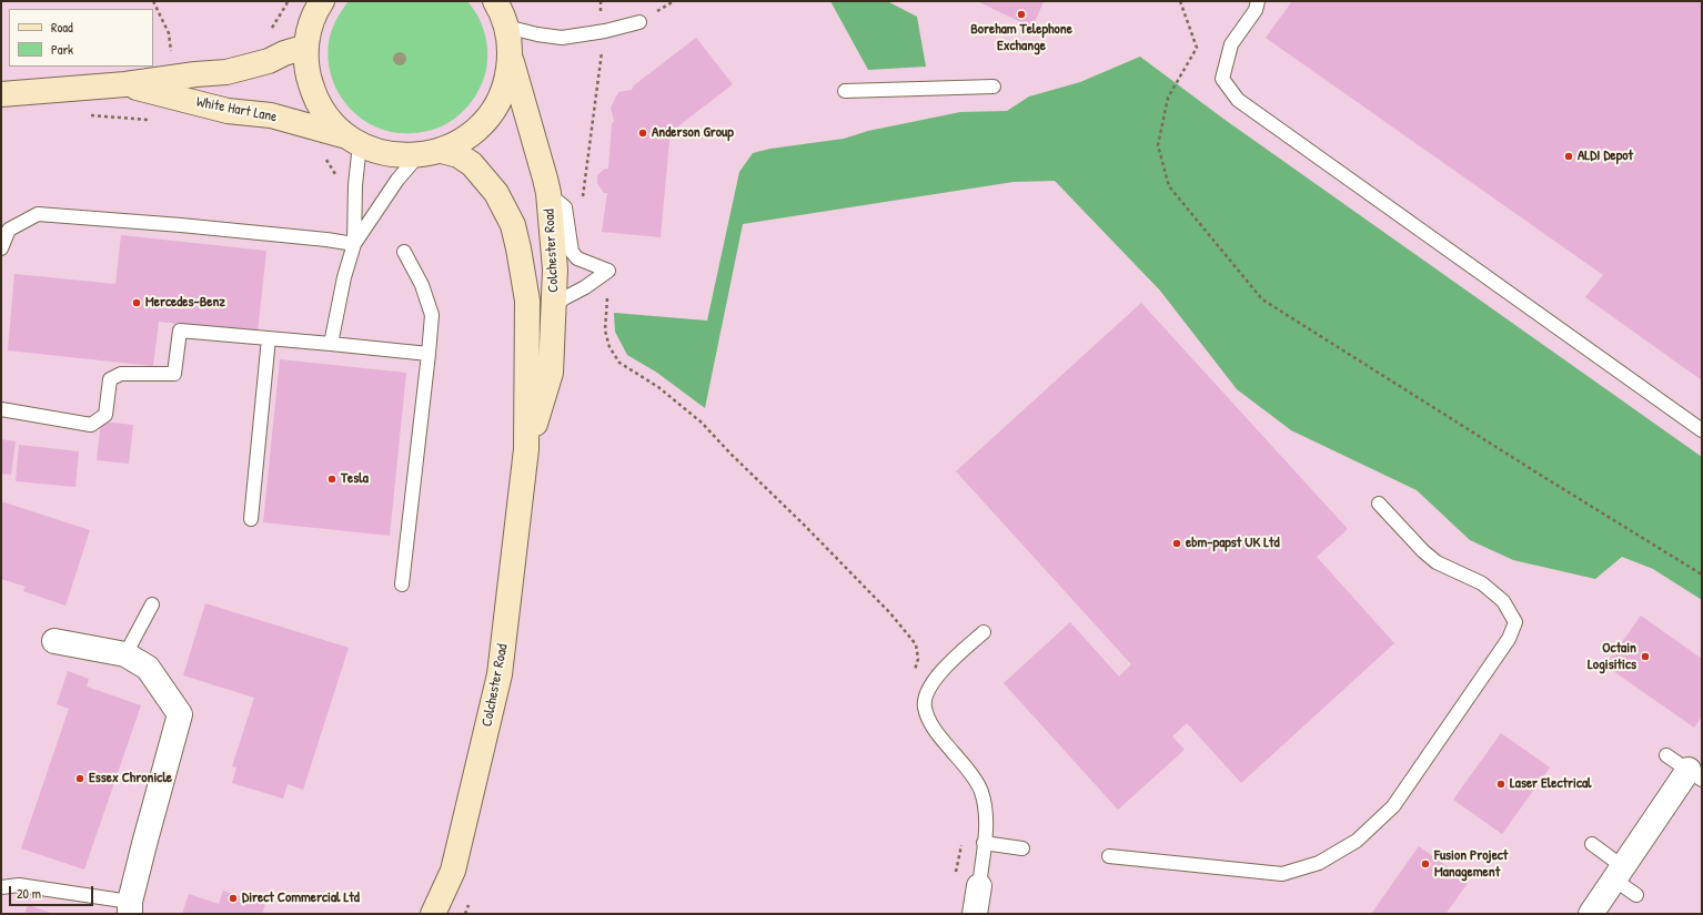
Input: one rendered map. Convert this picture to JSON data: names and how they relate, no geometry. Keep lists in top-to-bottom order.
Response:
{
  "streets": {
    "main road": ["White Hart Lane", "Colchester Road"]
  },
  "crossings": [
    ["White Hart Lane", "Colchester Road"]
  ],
  "places": [
    "Boreham Telephone Exchange",
    "Anderson Group",
    "ALDI Depot",
    "Mercedes-Benz",
    "Tesla",
    "ebm-papst UK Ltd",
    "Octain Logisitics",
    "Essex Chronicle",
    "Laser Electrical",
    "Fusion Project Management",
    "Direct Commercial Ltd"
  ],
  "legend": ["Road", "Park"],
  "scale_bar": "20 m"
}
